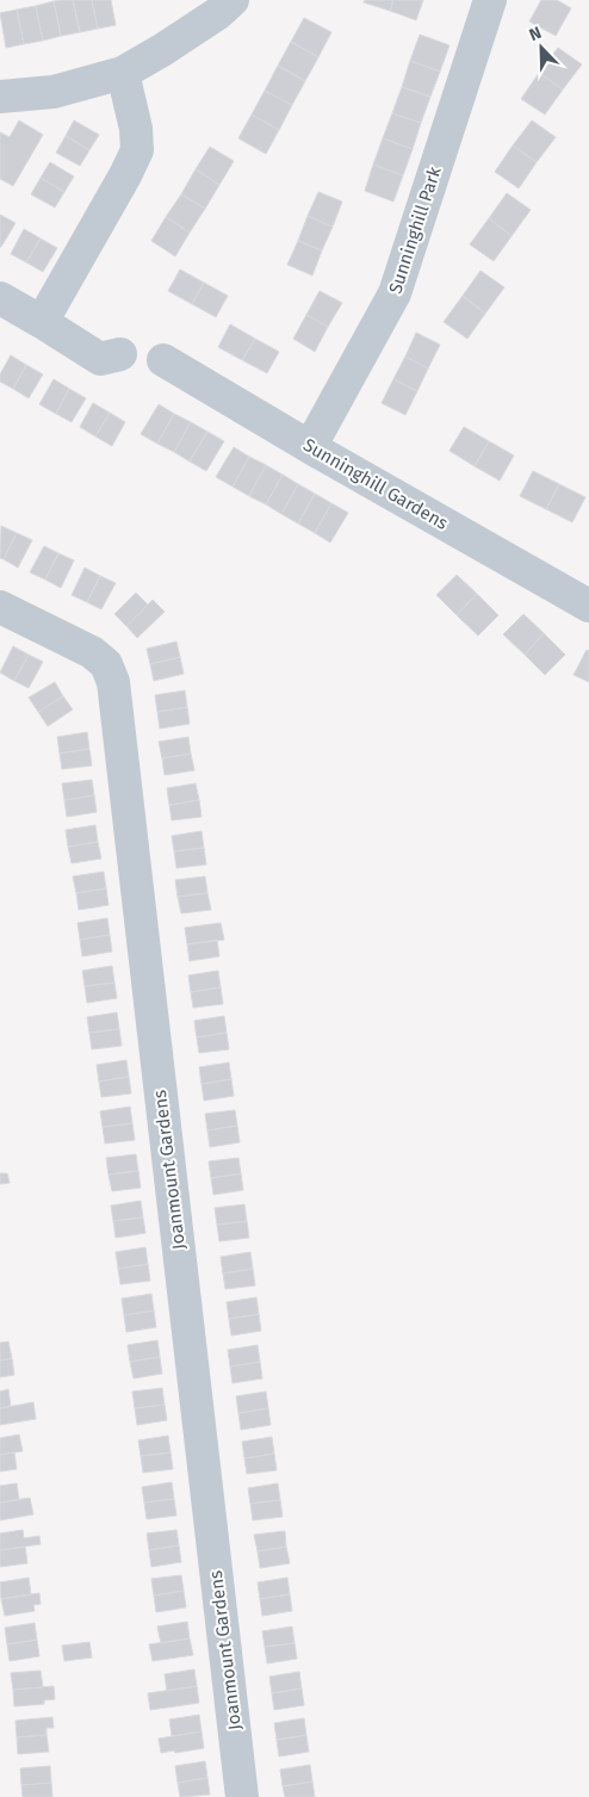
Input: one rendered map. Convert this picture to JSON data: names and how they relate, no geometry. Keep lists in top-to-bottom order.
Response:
{
  "streets": {
    "street": ["Sunninghill Park", "Sunninghill Gardens", "Joanmount Gardens"]
  },
  "crossings": [
    ["Sunninghill Park", "Sunninghill Gardens"]
  ],
  "north": "top left"
}
